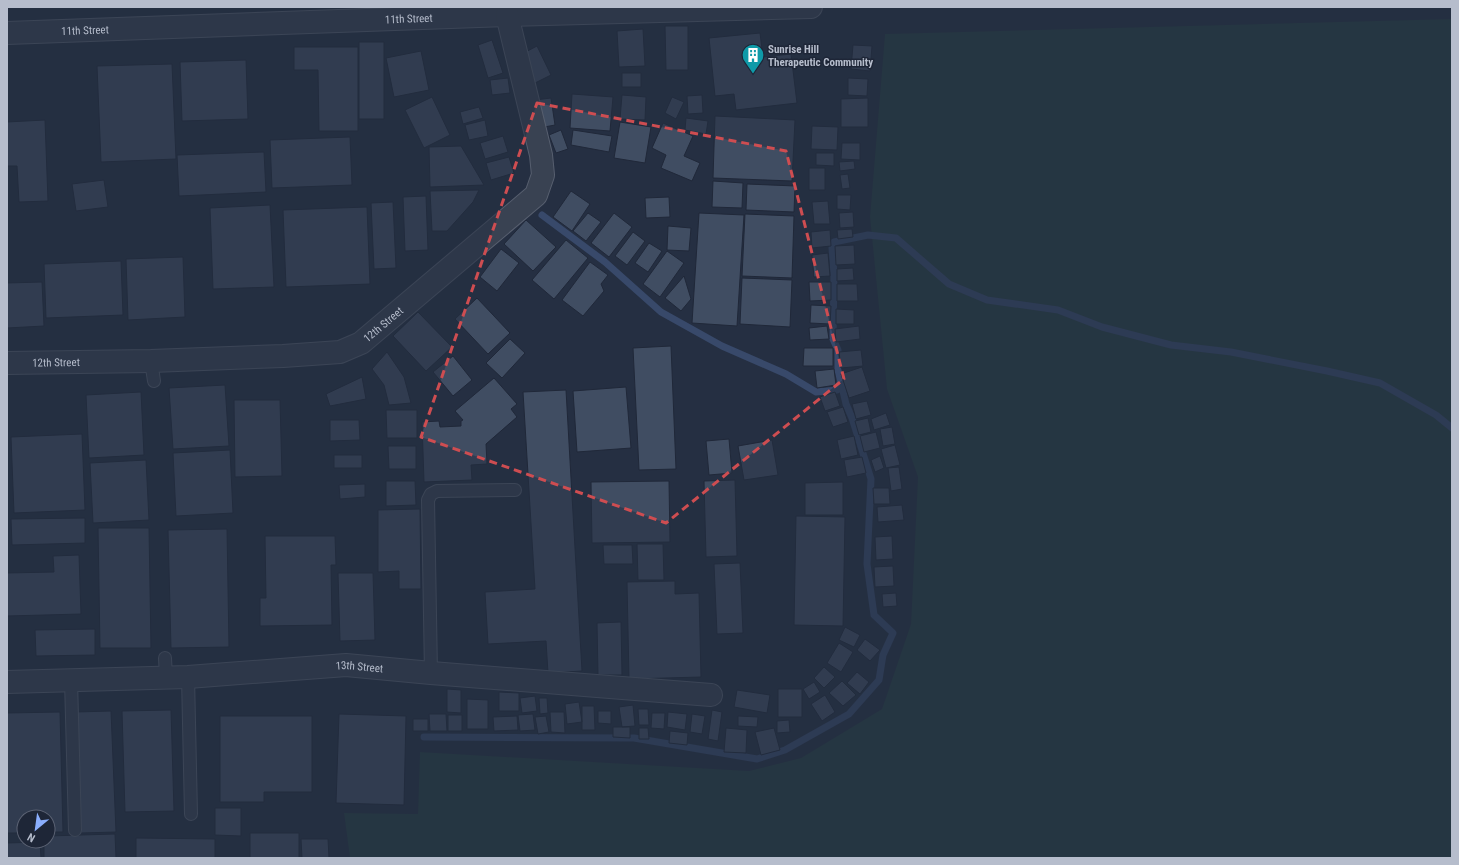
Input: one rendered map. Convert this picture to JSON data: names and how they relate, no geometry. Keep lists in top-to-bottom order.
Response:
{
  "streets": {
    "street": ["11th Street", "12th Street", "13th Street"]
  },
  "crossings": [
    ["11th Street", "12th Street"]
  ],
  "places": {
    "building": ["Sunrise Hill Therapeutic Community"]
  },
  "north": "bottom left"
}
